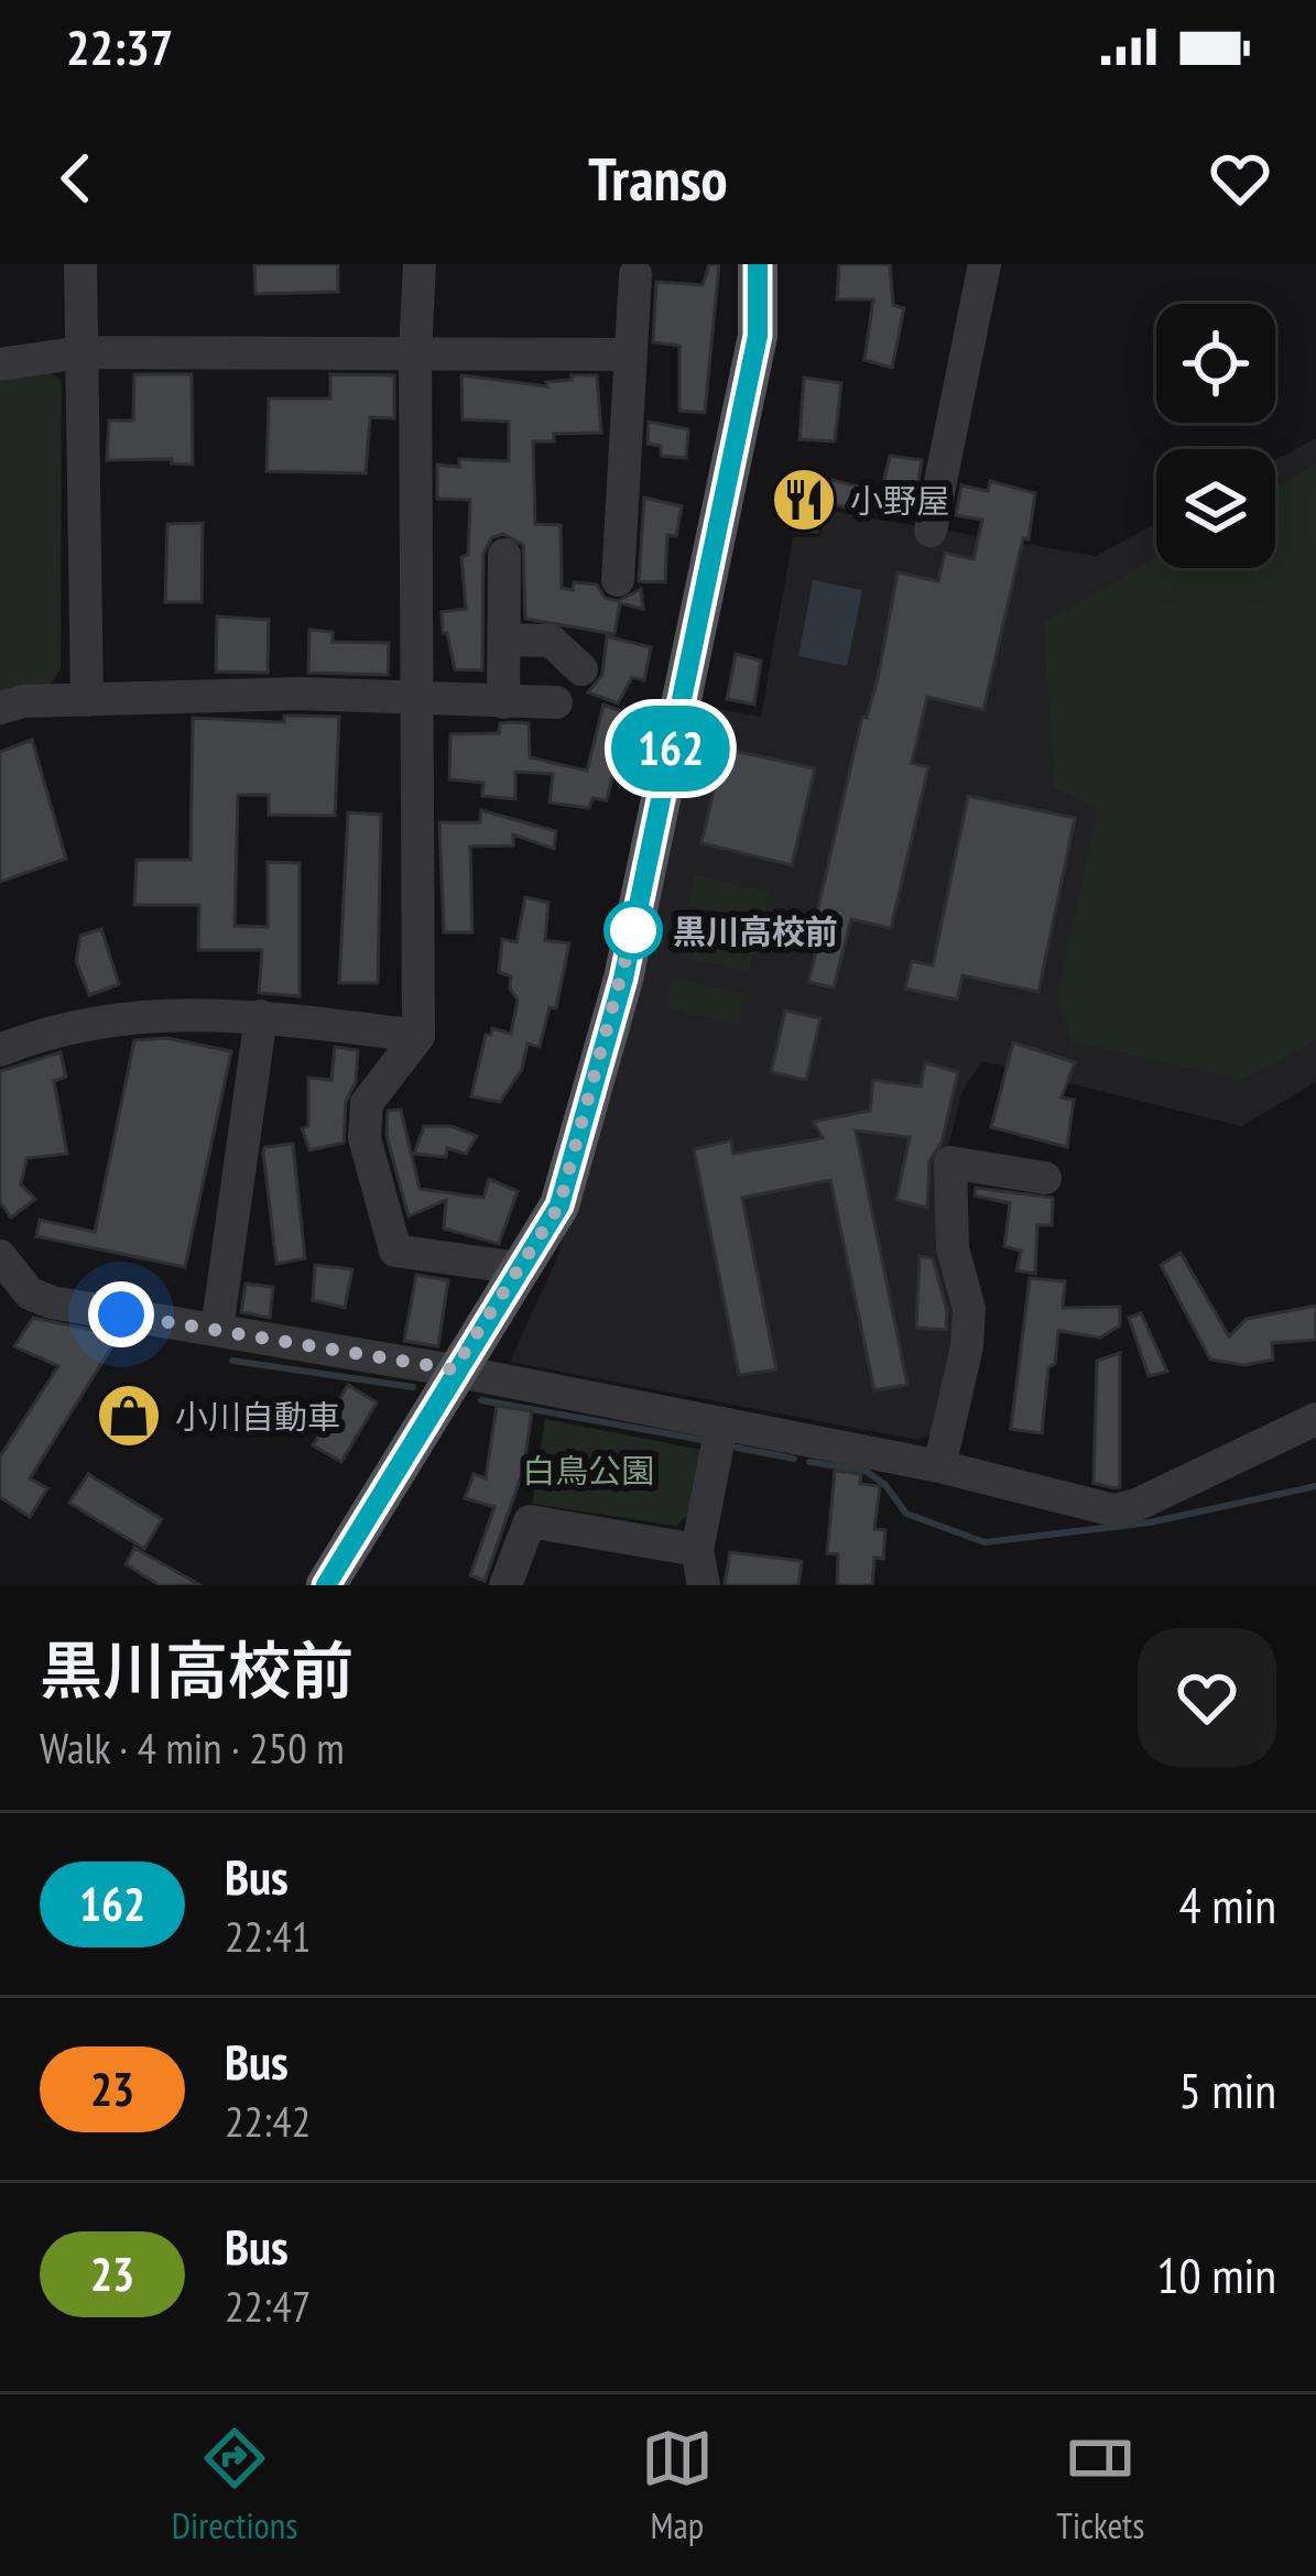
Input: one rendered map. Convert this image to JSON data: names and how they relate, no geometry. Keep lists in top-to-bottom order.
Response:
{
  "parks": ["白鳥公園"],
  "places": {
    "restaurant": ["小野屋"],
    "other": ["黒川高校前"],
    "shop": ["小川自動車"]
  },
  "lines": ["bus line 162"],
  "page": {
    "status": "22:37",
    "header": "Transo",
    "on_map": "162",
    "heading": ["黒川高校前", "Walk · 4 min · 250 m"],
    "list": [
      {
        "mark": "162",
        "name": "Bus",
        "note": "22:41",
        "value": "4 min"
      },
      {
        "mark": "23",
        "name": "Bus",
        "note": "22:42",
        "value": "5 min"
      },
      {
        "mark": "23",
        "name": "Bus",
        "note": "22:47",
        "value": "10 min"
      }
    ],
    "tabs": ["Directions", "Map", "Tickets"]
  }
}
